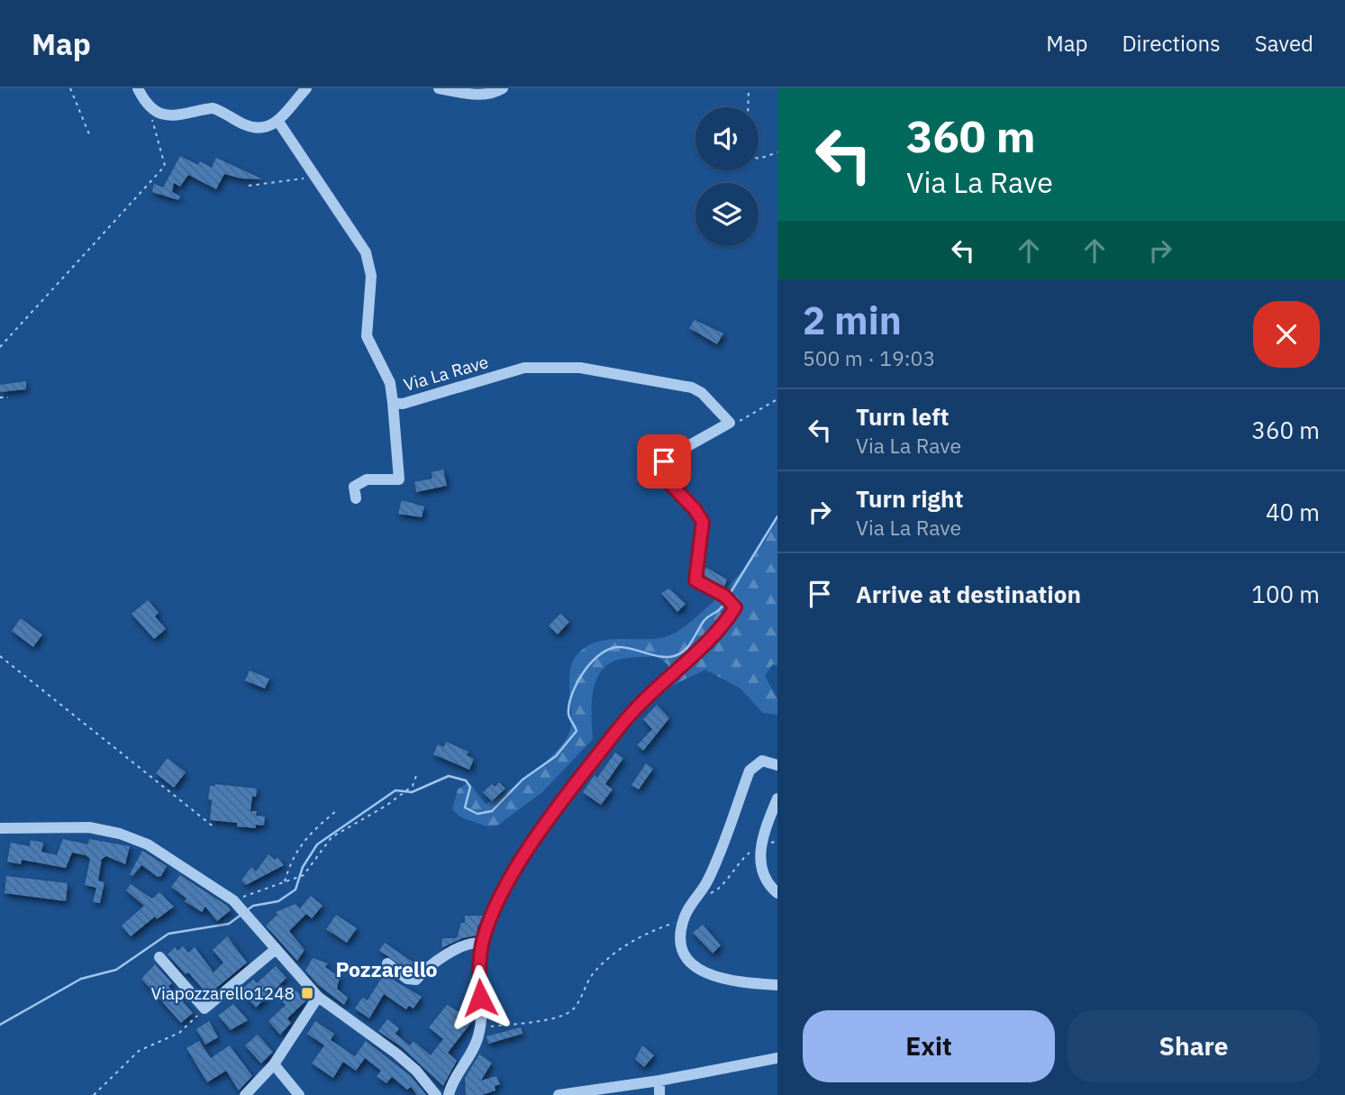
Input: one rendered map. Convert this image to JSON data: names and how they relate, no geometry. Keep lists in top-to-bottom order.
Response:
{
  "streets": {
    "street": ["Via La Rave"]
  },
  "districts": ["Pozzarello"],
  "places": {
    "transit": ["Viapozzarello1248"]
  },
  "page": {
    "header": "Map",
    "nav": ["Map", "Directions", "Saved"],
    "turn": ["360 m", "Via La Rave"],
    "heading": ["2 min", "500 m · 19:03"],
    "list": [
      {
        "name": "Turn left",
        "note": "Via La Rave",
        "value": "360 m"
      },
      {
        "name": "Turn right",
        "note": "Via La Rave",
        "value": "40 m"
      },
      {
        "name": "Arrive at destination",
        "value": "100 m"
      }
    ],
    "buttons": ["Exit", "Share"]
  }
}
